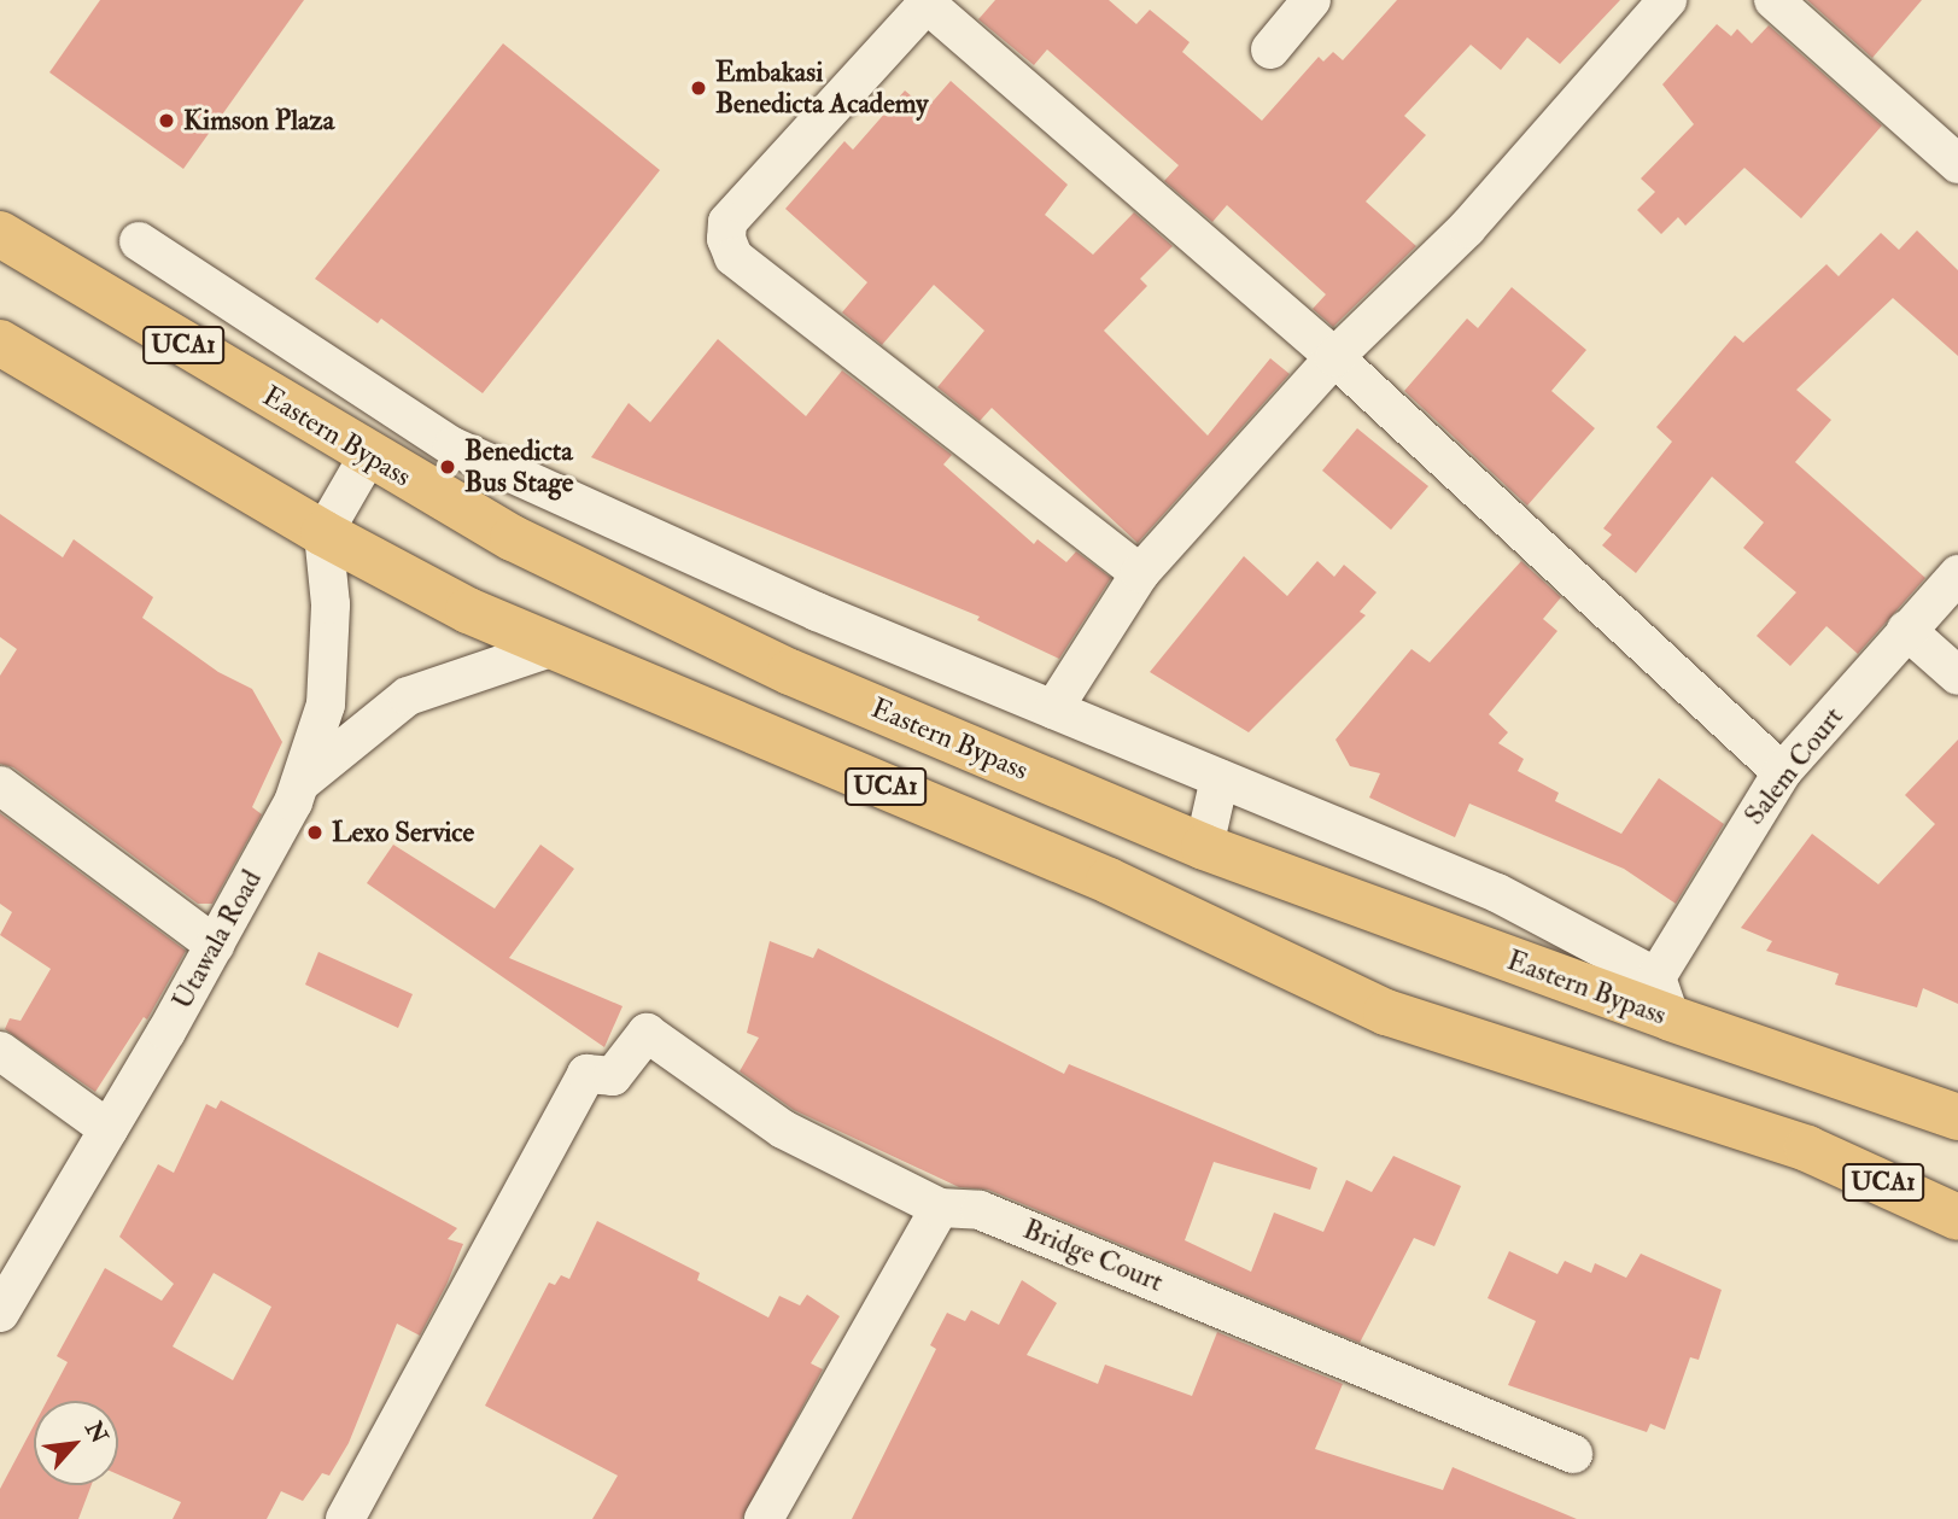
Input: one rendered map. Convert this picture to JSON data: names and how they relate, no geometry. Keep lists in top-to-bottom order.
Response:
{
  "streets": {
    "main road": ["UCA1", "Eastern Bypass"],
    "street": ["Salem Court", "Utawala Road", "Bridge Court"]
  },
  "crossings": [
    ["UCA1", "Utawala Road"],
    ["Eastern Bypass", "Salem Court"]
  ],
  "places": [
    "Embakasi Benedicta Academy",
    "Kimson Plaza",
    "Benedicta Bus Stage",
    "Lexo Service"
  ],
  "north": "top right"
}
